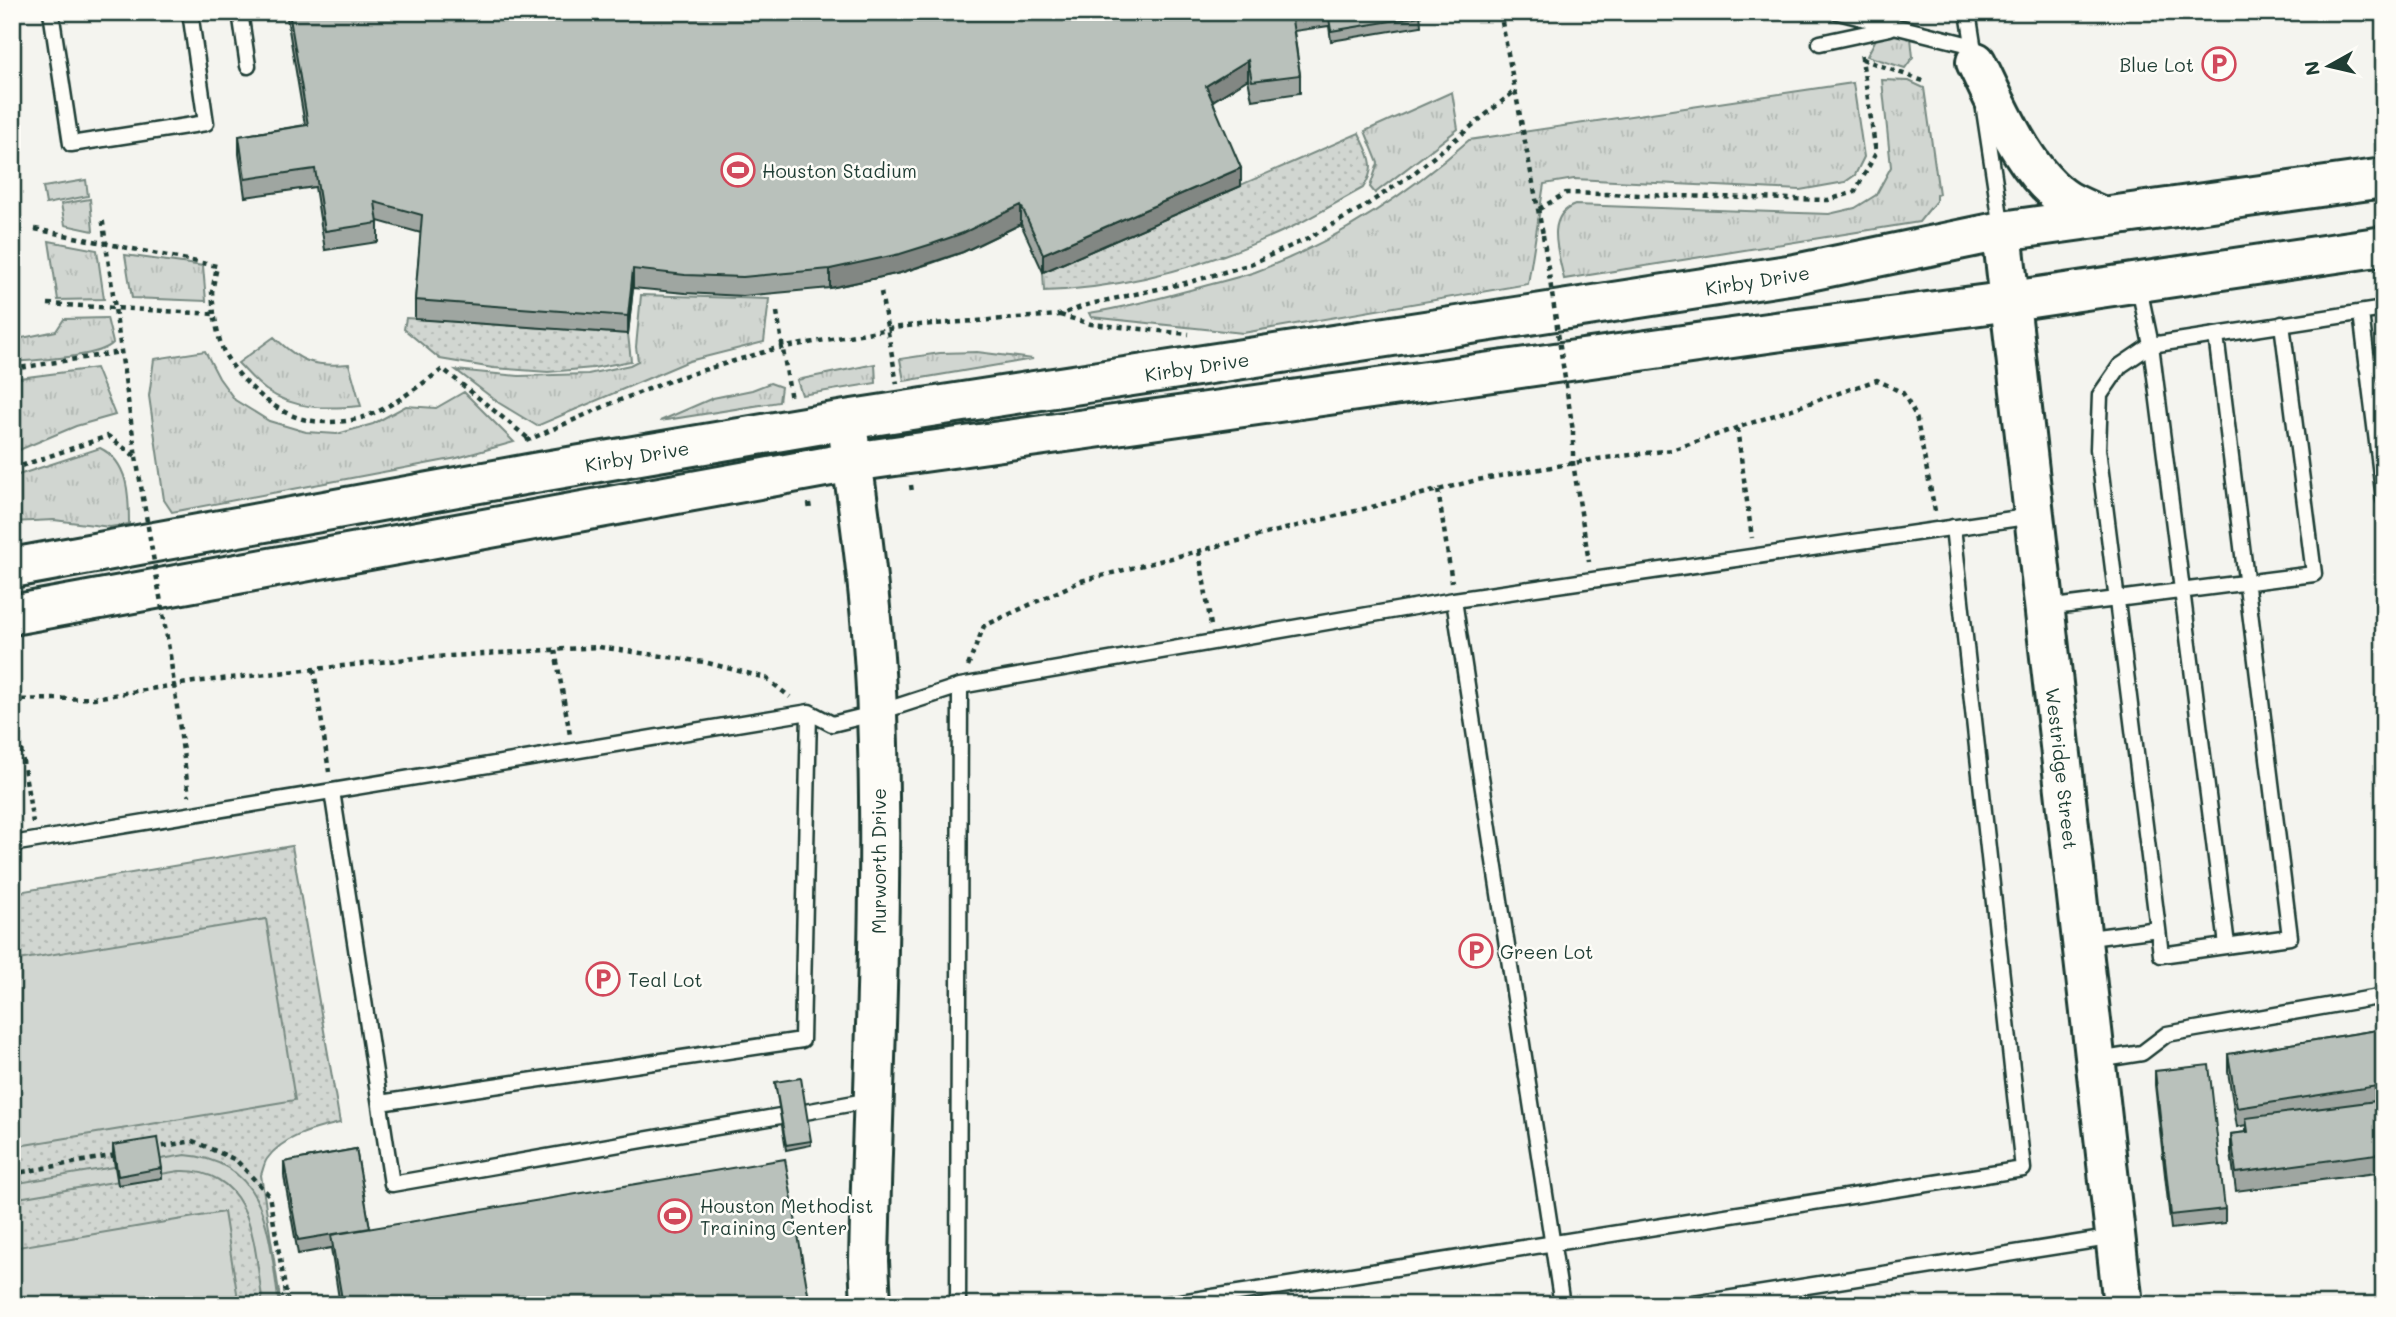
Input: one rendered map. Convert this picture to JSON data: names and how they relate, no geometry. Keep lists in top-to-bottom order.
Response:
{
  "streets": {
    "main road": ["Kirby Drive", "Westridge Street", "Murworth Drive"]
  },
  "crossings": [
    ["Kirby Drive", "Westridge Street"],
    ["Kirby Drive", "Murworth Drive"]
  ],
  "places": {
    "parking": ["Blue Lot", "Green Lot", "Teal Lot"],
    "sports": ["Houston Stadium", "Houston Methodist Training Center"]
  },
  "north": "left"
}
